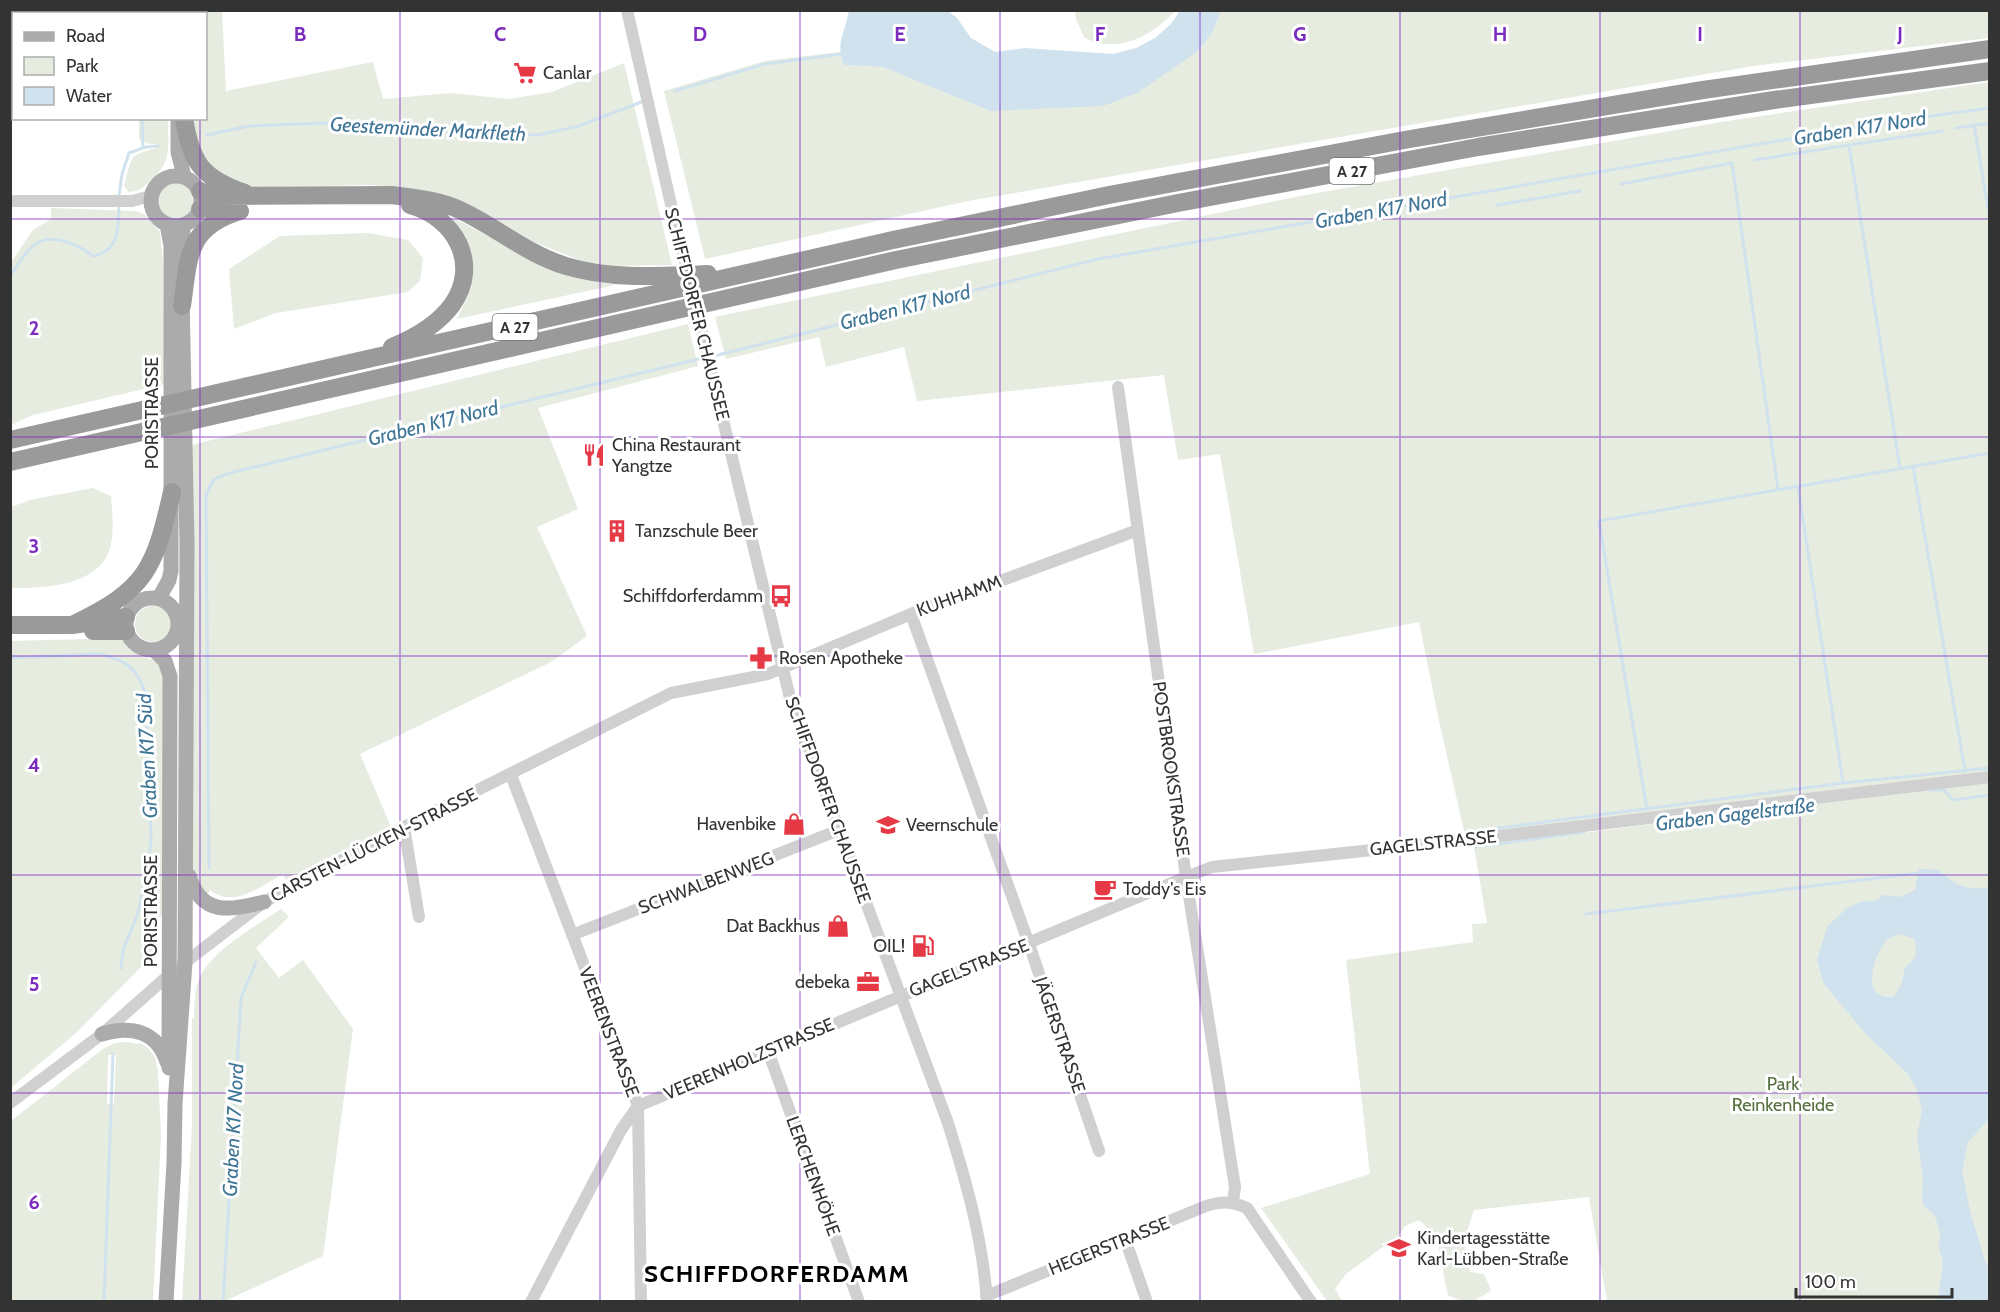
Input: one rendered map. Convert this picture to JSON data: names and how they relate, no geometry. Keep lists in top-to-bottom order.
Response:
{
  "streets": {
    "highway": ["A 27"],
    "main road": ["PORISTRASSE"],
    "street": [
      "SCHIFFDORFER CHAUSSEE",
      "KUHHAMM",
      "POSTBROOKSTRASSE",
      "GAGELSTRASSE",
      "CARSTEN-LÜCKEN-STRASSE",
      "SCHWALBENWEG",
      "VEERENSTRASSE",
      "JÄGERSTRASSE",
      "VEERENHOLZSTRASSE",
      "LERCHENHÖHE",
      "HEGERSTRASSE"
    ]
  },
  "crossings": [
    ["SCHIFFDORFER CHAUSSEE", "KUHHAMM"],
    ["SCHIFFDORFER CHAUSSEE", "GAGELSTRASSE"],
    ["SCHIFFDORFER CHAUSSEE", "CARSTEN-LÜCKEN-STRASSE"],
    ["SCHIFFDORFER CHAUSSEE", "SCHWALBENWEG"],
    ["SCHIFFDORFER CHAUSSEE", "VEERENHOLZSTRASSE"],
    ["SCHIFFDORFER CHAUSSEE", "HEGERSTRASSE"],
    ["PORISTRASSE", "CARSTEN-LÜCKEN-STRASSE"],
    ["KUHHAMM", "POSTBROOKSTRASSE"],
    ["KUHHAMM", "CARSTEN-LÜCKEN-STRASSE"],
    ["KUHHAMM", "JÄGERSTRASSE"],
    ["POSTBROOKSTRASSE", "GAGELSTRASSE"],
    ["POSTBROOKSTRASSE", "HEGERSTRASSE"],
    ["GAGELSTRASSE", "JÄGERSTRASSE"],
    ["GAGELSTRASSE", "VEERENHOLZSTRASSE"],
    ["CARSTEN-LÜCKEN-STRASSE", "VEERENSTRASSE"],
    ["SCHWALBENWEG", "VEERENSTRASSE"],
    ["VEERENSTRASSE", "VEERENHOLZSTRASSE"],
    ["VEERENHOLZSTRASSE", "LERCHENHÖHE"]
  ],
  "districts": ["SCHIFFDORFERDAMM"],
  "water": [
    "Graben K17 Nord",
    "Geestemünder Markfleth",
    "Graben K17 Süd",
    "Graben Gagelstraße"
  ],
  "parks": ["Park Reinkenheide"],
  "places": {
    "supermarket": ["Canlar"],
    "restaurant": ["China Restaurant Yangtze"],
    "building": ["Tanzschule Beer"],
    "bus stop": ["Schiffdorferdamm"],
    "pharmacy": ["Rosen Apotheke"],
    "shop": ["Havenbike", "Dat Backhus"],
    "school or university": ["Veernschule", "Kindertagesstätte Karl-Lübben-Straße"],
    "cafe": ["Toddy's Eis"],
    "fuel station": ["OIL!"],
    "office": ["debeka"]
  },
  "legend": ["Road", "Park", "Water"],
  "scale_bar": "100 m",
  "grid": {
    "columns": [
      "B",
      "C",
      "D",
      "E",
      "F",
      "G",
      "H",
      "I",
      "J"
    ],
    "rows": [
      "2",
      "3",
      "4",
      "5",
      "6"
    ]
  }
}
